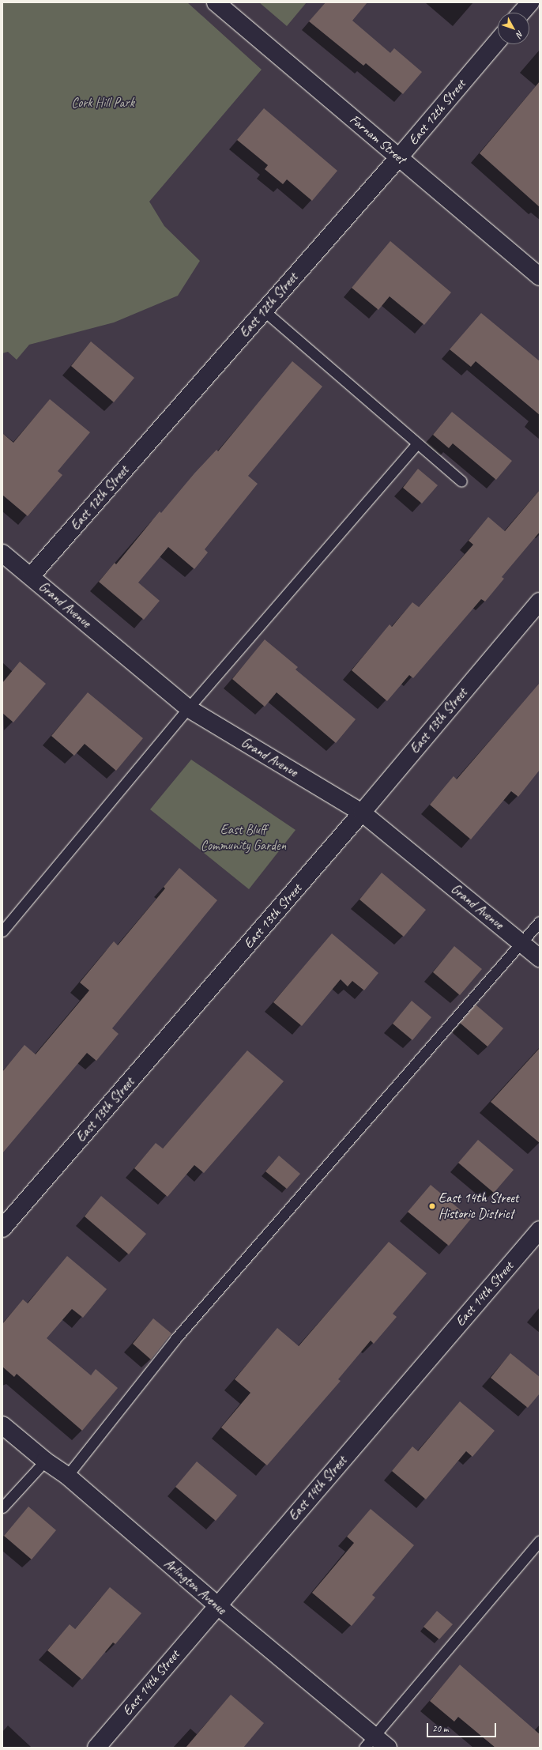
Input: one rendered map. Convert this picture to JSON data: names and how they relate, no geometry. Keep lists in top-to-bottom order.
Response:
{
  "streets": {
    "street": [
      "East 12th Street",
      "Farnam Street",
      "Grand Avenue",
      "East 13th Street",
      "East 14th Street",
      "Arlington Avenue"
    ]
  },
  "crossings": [
    ["East 12th Street", "Farnam Street"],
    ["East 12th Street", "Grand Avenue"],
    ["Grand Avenue", "East 13th Street"],
    ["East 14th Street", "Arlington Avenue"]
  ],
  "parks": ["Cork Hill Park", "East Bluff Community Garden"],
  "places": ["East 14th Street Historic District"],
  "scale_bar": "20 m",
  "north": "bottom right"
}
